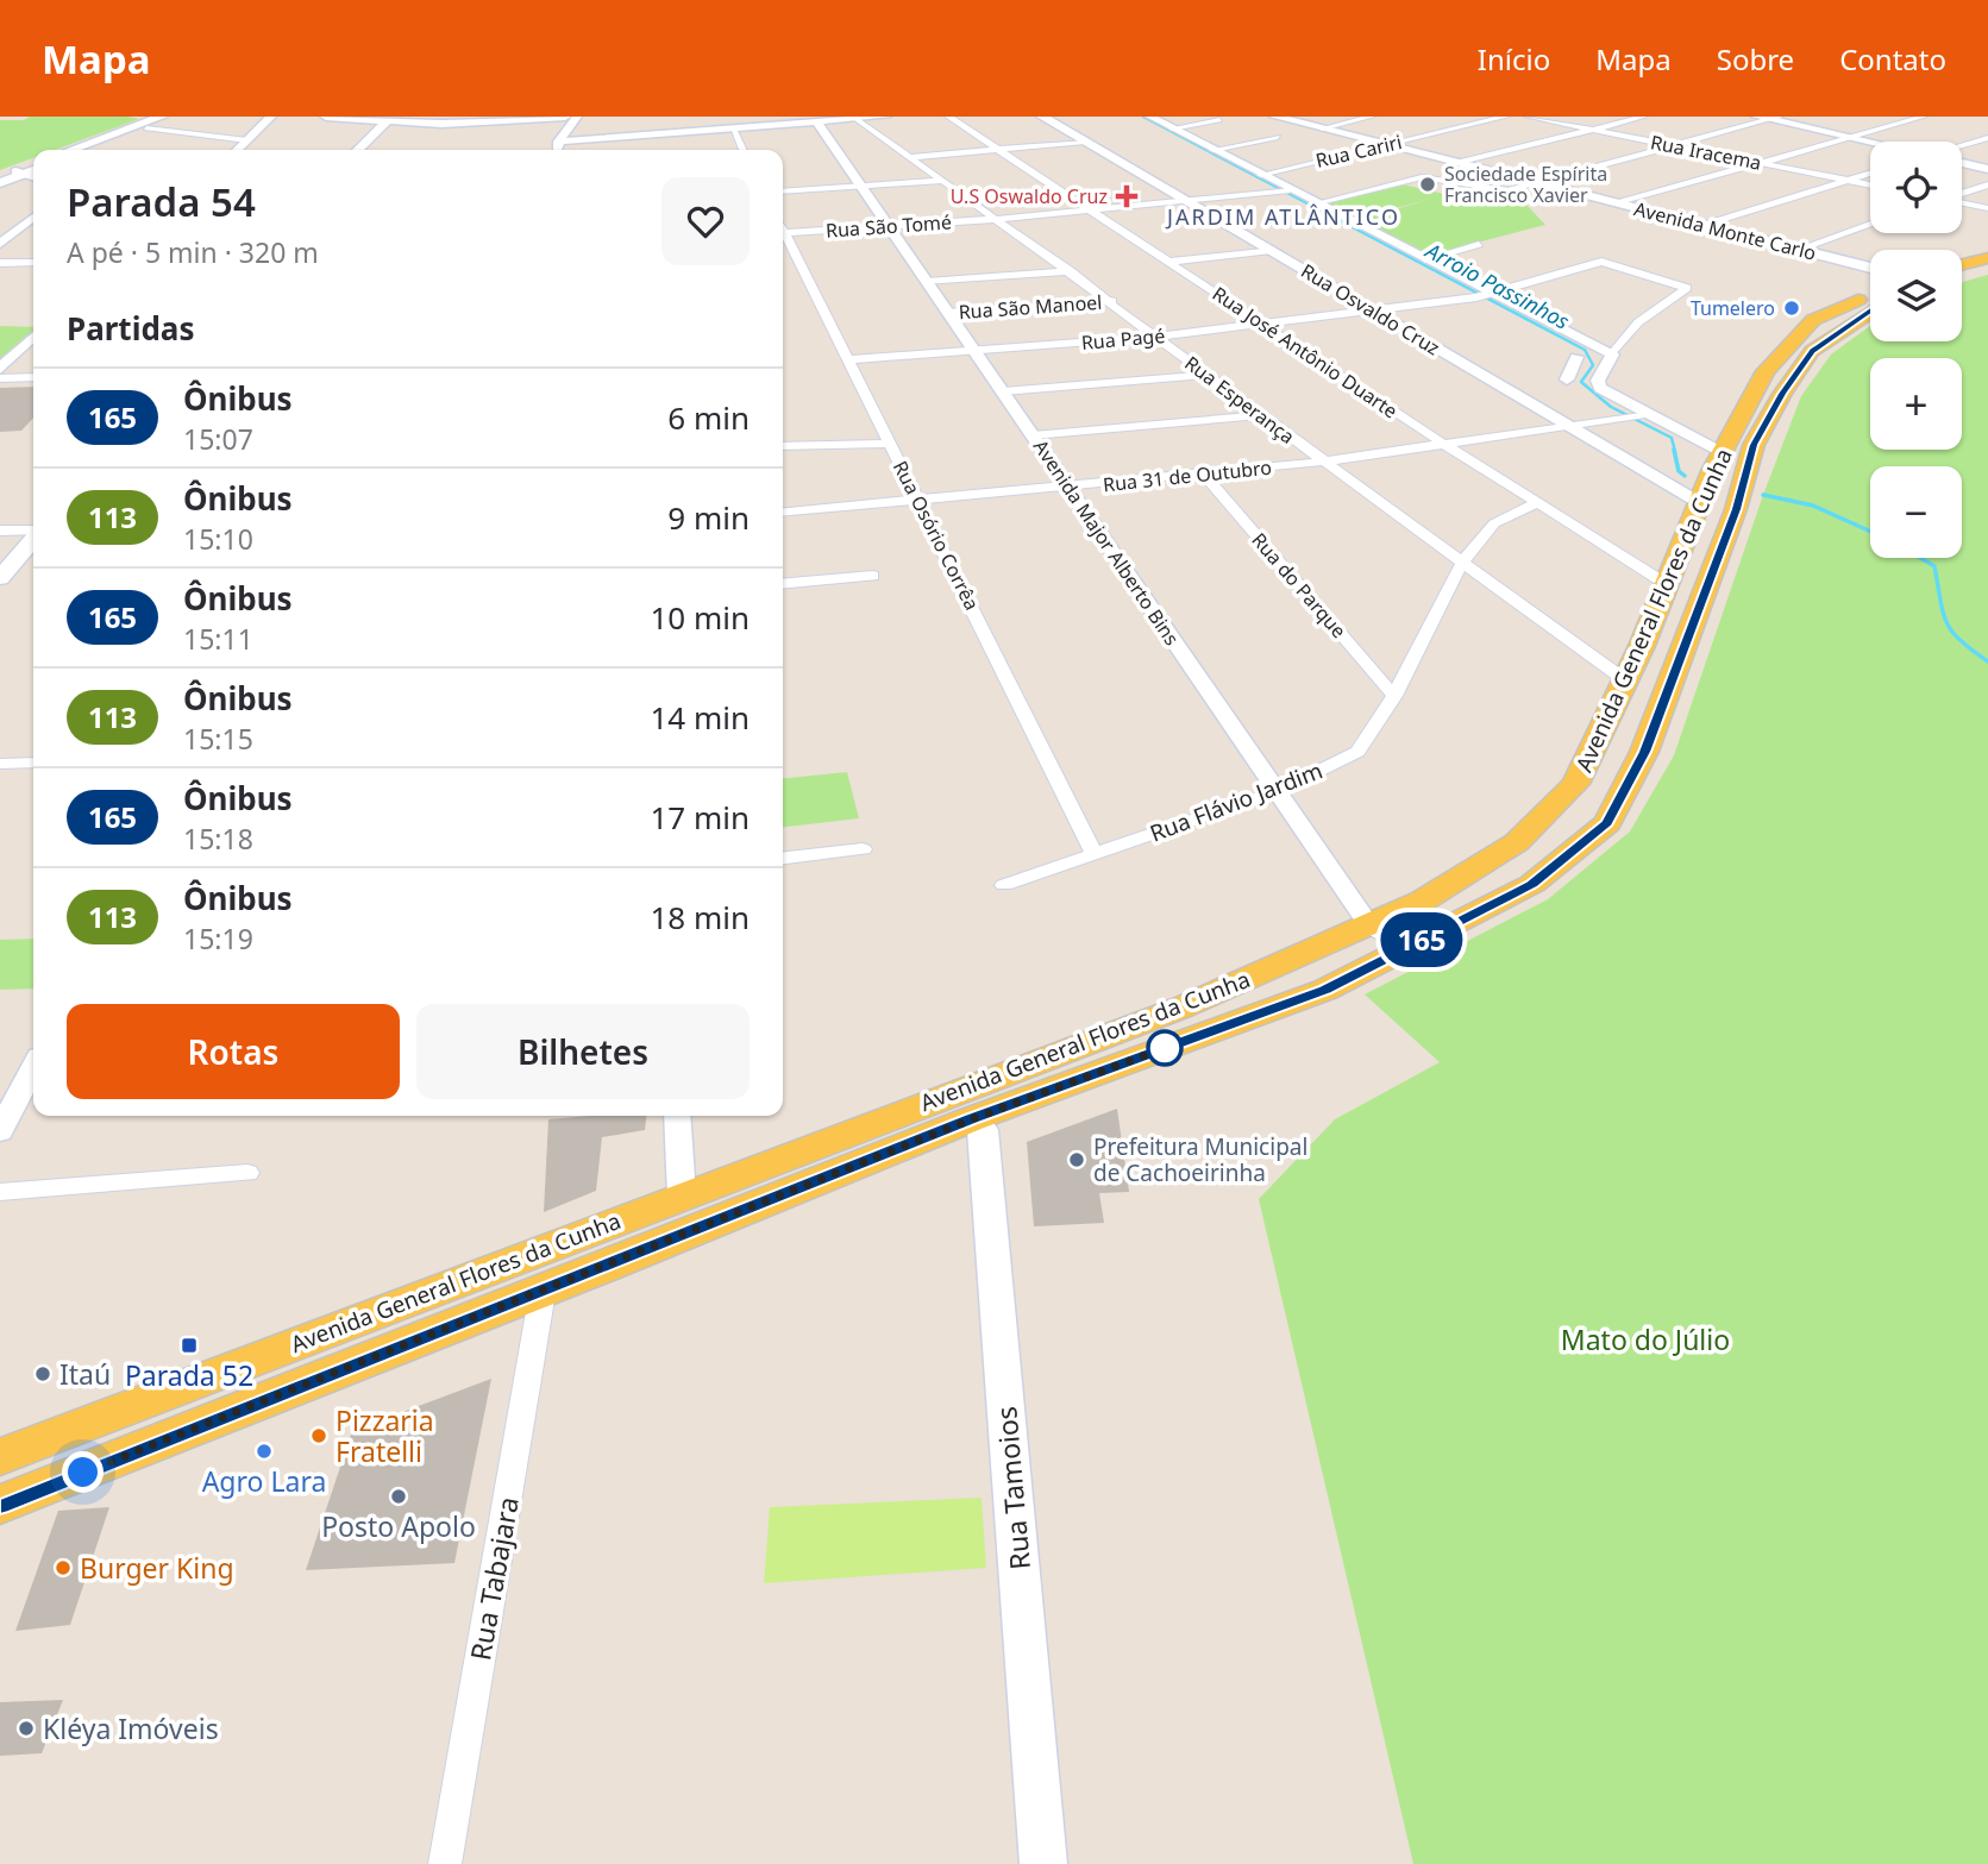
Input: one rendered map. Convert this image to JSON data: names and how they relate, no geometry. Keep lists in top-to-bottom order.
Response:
{
  "streets": {
    "main road": [
      "Avenida Monte Carlo",
      "Rua Osvaldo Cruz",
      "Avenida General Flores da Cunha",
      "Rua Tamoios"
    ],
    "street": [
      "Rua Cariri",
      "Rua Iracema",
      "Rua São Tomé",
      "Rua São Manoel",
      "Rua Pagé",
      "Rua José Antônio Duarte",
      "Rua Esperança",
      "Rua 31 de Outubro",
      "Rua Osório Corrêa",
      "Avenida Major Alberto Bins",
      "Rua do Parque",
      "Rua Flávio Jardim",
      "Rua Tabajara"
    ]
  },
  "crossings": [
    ["Rua Cariri", "Avenida Monte Carlo"],
    ["Rua São Tomé", "Rua Osvaldo Cruz"],
    ["Rua São Tomé", "Rua José Antônio Duarte"],
    ["Rua São Tomé", "Rua Esperança"],
    ["Rua São Tomé", "Rua Osório Corrêa"],
    ["Rua São Tomé", "Avenida Major Alberto Bins"],
    ["Rua São Manoel", "Rua Esperança"],
    ["Rua São Manoel", "Avenida Major Alberto Bins"],
    ["Rua Osvaldo Cruz", "Rua Pagé"],
    ["Rua Osvaldo Cruz", "Rua 31 de Outubro"],
    ["Rua Osvaldo Cruz", "Avenida General Flores da Cunha"],
    ["Rua Pagé", "Rua José Antônio Duarte"],
    ["Rua Pagé", "Rua Esperança"],
    ["Rua Pagé", "Rua Osório Corrêa"],
    ["Rua Pagé", "Avenida Major Alberto Bins"],
    ["Rua José Antônio Duarte", "Rua 31 de Outubro"],
    ["Rua José Antônio Duarte", "Avenida General Flores da Cunha"],
    ["Rua José Antônio Duarte", "Rua Flávio Jardim"],
    ["Rua Esperança", "Rua 31 de Outubro"],
    ["Rua Esperança", "Avenida General Flores da Cunha"],
    ["Rua Esperança", "Rua Flávio Jardim"],
    ["Rua 31 de Outubro", "Rua Osório Corrêa"],
    ["Rua 31 de Outubro", "Avenida Major Alberto Bins"],
    ["Rua 31 de Outubro", "Rua do Parque"],
    ["Rua Osório Corrêa", "Rua Flávio Jardim"],
    ["Avenida Major Alberto Bins", "Avenida General Flores da Cunha"],
    ["Avenida Major Alberto Bins", "Rua Flávio Jardim"],
    ["Rua do Parque", "Rua Flávio Jardim"],
    ["Avenida General Flores da Cunha", "Rua Tamoios"],
    ["Avenida General Flores da Cunha", "Rua Tabajara"]
  ],
  "districts": ["JARDIM ATLÂNTICO"],
  "water": ["Arroio Passinhos"],
  "parks": ["Mato do Júlio"],
  "places": {
    "other": [
      "Sociedade Espírita Francisco Xavier",
      "Tumelero",
      "Prefeitura Municipal de Cachoeirinha",
      "Itaú",
      "Pizzaria Fratelli",
      "Agro Lara",
      "Posto Apolo",
      "Burger King",
      "Kléya Imóveis"
    ],
    "health": ["U.S Oswaldo Cruz"],
    "transit": ["Parada 52"]
  },
  "lines": ["bus line 165"],
  "page": {
    "header": "Mapa",
    "nav": [
      "Início",
      "Mapa",
      "Sobre",
      "Contato"
    ],
    "on_map": "165",
    "map_buttons": ["+", "−"],
    "heading": [
      ["Parada 54", "A pé · 5 min · 320 m"],
      "Partidas"
    ],
    "list": [
      {
        "mark": "165",
        "name": "Ônibus",
        "note": "15:07",
        "value": "6 min"
      },
      {
        "mark": "113",
        "name": "Ônibus",
        "note": "15:10",
        "value": "9 min"
      },
      {
        "mark": "165",
        "name": "Ônibus",
        "note": "15:11",
        "value": "10 min"
      },
      {
        "mark": "113",
        "name": "Ônibus",
        "note": "15:15",
        "value": "14 min"
      },
      {
        "mark": "165",
        "name": "Ônibus",
        "note": "15:18",
        "value": "17 min"
      },
      {
        "mark": "113",
        "name": "Ônibus",
        "note": "15:19",
        "value": "18 min"
      }
    ],
    "buttons": ["Rotas", "Bilhetes"]
  }
}
